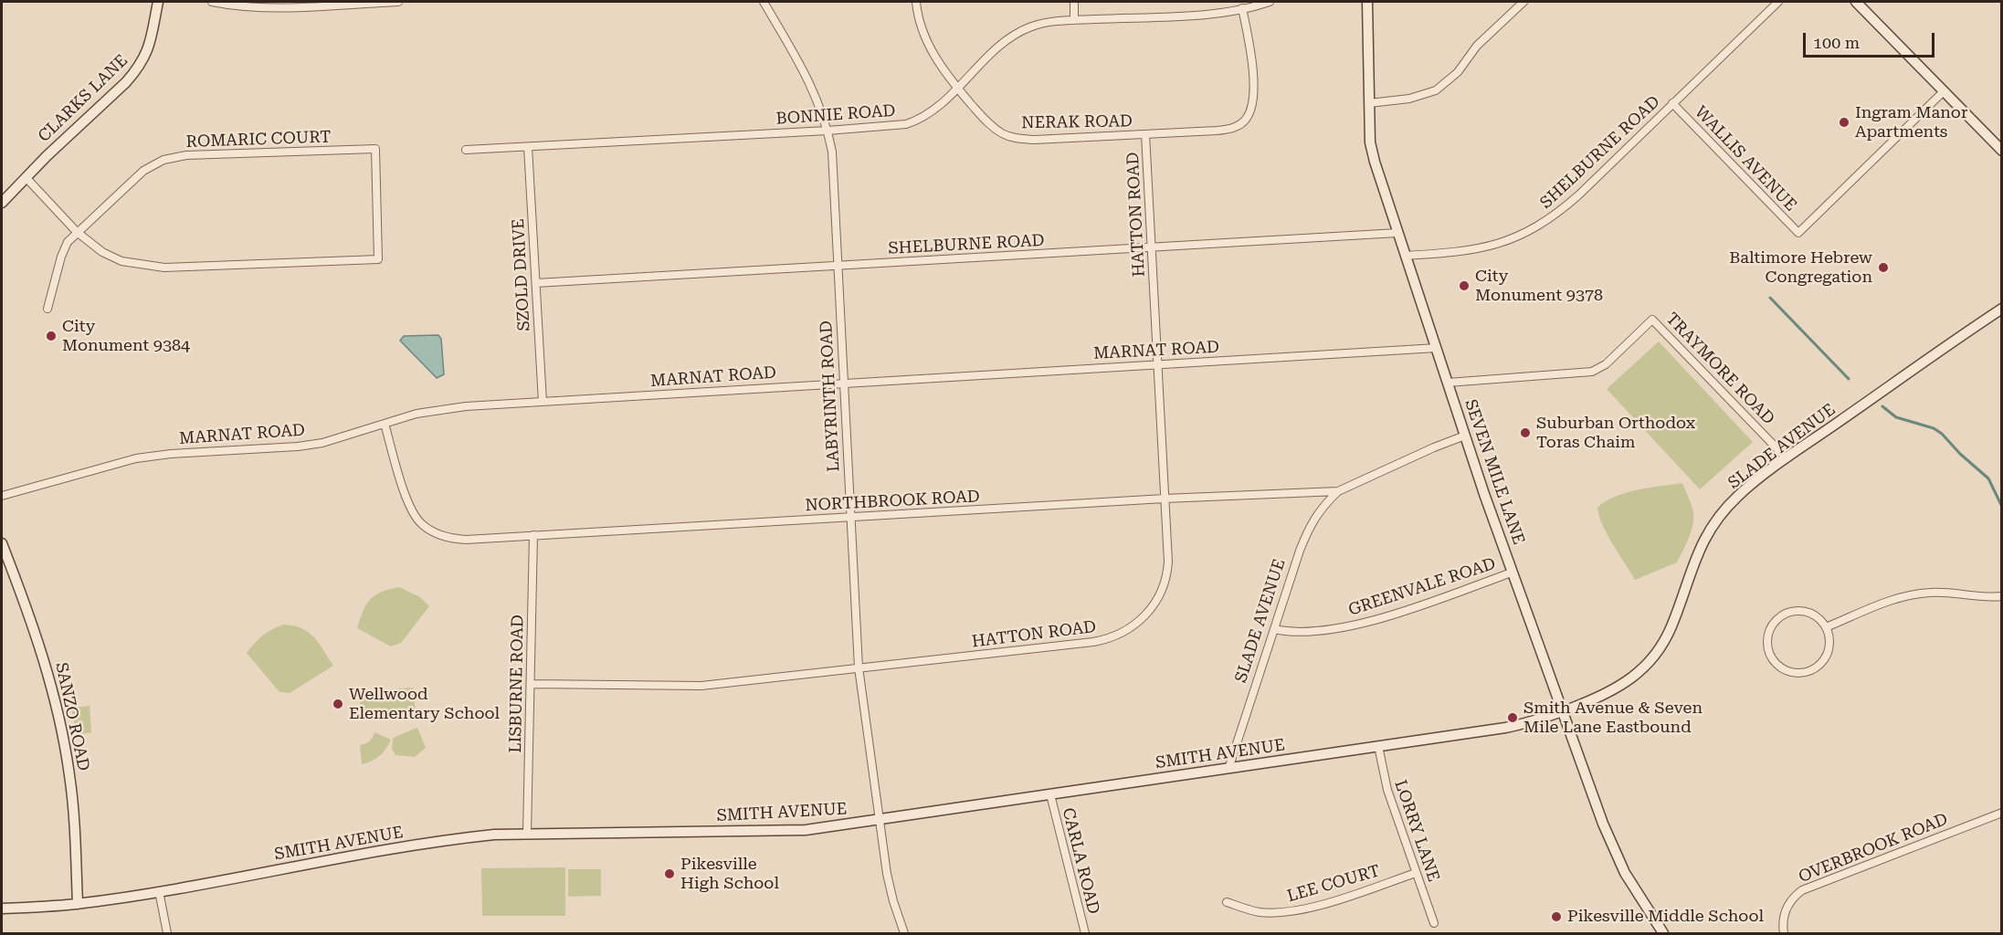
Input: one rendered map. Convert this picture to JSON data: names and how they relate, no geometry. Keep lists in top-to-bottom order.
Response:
{
  "streets": {
    "main road": [
      "CLARKS LANE",
      "SLADE AVENUE",
      "SEVEN MILE LANE",
      "SANZO ROAD",
      "SMITH AVENUE"
    ],
    "street": [
      "BONNIE ROAD",
      "NERAK ROAD",
      "ROMARIC COURT",
      "SHELBURNE ROAD",
      "WALLIS AVENUE",
      "HATTON ROAD",
      "SZOLD DRIVE",
      "MARNAT ROAD",
      "TRAYMORE ROAD",
      "LABYRINTH ROAD",
      "NORTHBROOK ROAD",
      "GREENVALE ROAD",
      "LISBURNE ROAD",
      "LORRY LANE",
      "OVERBROOK ROAD",
      "CARLA ROAD",
      "LEE COURT"
    ]
  },
  "crossings": [
    ["BONNIE ROAD", "NERAK ROAD"],
    ["BONNIE ROAD", "SZOLD DRIVE"],
    ["BONNIE ROAD", "LABYRINTH ROAD"],
    ["NERAK ROAD", "HATTON ROAD"],
    ["SHELBURNE ROAD", "WALLIS AVENUE"],
    ["SHELBURNE ROAD", "HATTON ROAD"],
    ["SHELBURNE ROAD", "SZOLD DRIVE"],
    ["SHELBURNE ROAD", "LABYRINTH ROAD"],
    ["SHELBURNE ROAD", "SEVEN MILE LANE"],
    ["HATTON ROAD", "MARNAT ROAD"],
    ["HATTON ROAD", "LABYRINTH ROAD"],
    ["HATTON ROAD", "NORTHBROOK ROAD"],
    ["HATTON ROAD", "LISBURNE ROAD"],
    ["SZOLD DRIVE", "MARNAT ROAD"],
    ["MARNAT ROAD", "LABYRINTH ROAD"],
    ["MARNAT ROAD", "SEVEN MILE LANE"],
    ["MARNAT ROAD", "NORTHBROOK ROAD"],
    ["TRAYMORE ROAD", "SLADE AVENUE"],
    ["TRAYMORE ROAD", "SEVEN MILE LANE"],
    ["LABYRINTH ROAD", "NORTHBROOK ROAD"],
    ["LABYRINTH ROAD", "SMITH AVENUE"],
    ["SLADE AVENUE", "SEVEN MILE LANE"],
    ["SLADE AVENUE", "NORTHBROOK ROAD"],
    ["SLADE AVENUE", "GREENVALE ROAD"],
    ["SLADE AVENUE", "SMITH AVENUE"],
    ["SEVEN MILE LANE", "NORTHBROOK ROAD"],
    ["SEVEN MILE LANE", "GREENVALE ROAD"],
    ["SEVEN MILE LANE", "SMITH AVENUE"],
    ["NORTHBROOK ROAD", "LISBURNE ROAD"],
    ["LISBURNE ROAD", "SMITH AVENUE"],
    ["SANZO ROAD", "SMITH AVENUE"],
    ["SMITH AVENUE", "LORRY LANE"],
    ["SMITH AVENUE", "CARLA ROAD"],
    ["LORRY LANE", "LEE COURT"]
  ],
  "places": [
    "Ingram Manor Apartments",
    "Baltimore Hebrew Congregation",
    "City Monument 9378",
    "City Monument 9384",
    "Suburban Orthodox Toras Chaim",
    "Wellwood Elementary School",
    "Smith Avenue & Seven Mile Lane Eastbound",
    "Pikesville High School",
    "Pikesville Middle School"
  ],
  "scale_bar": "100 m"
}
